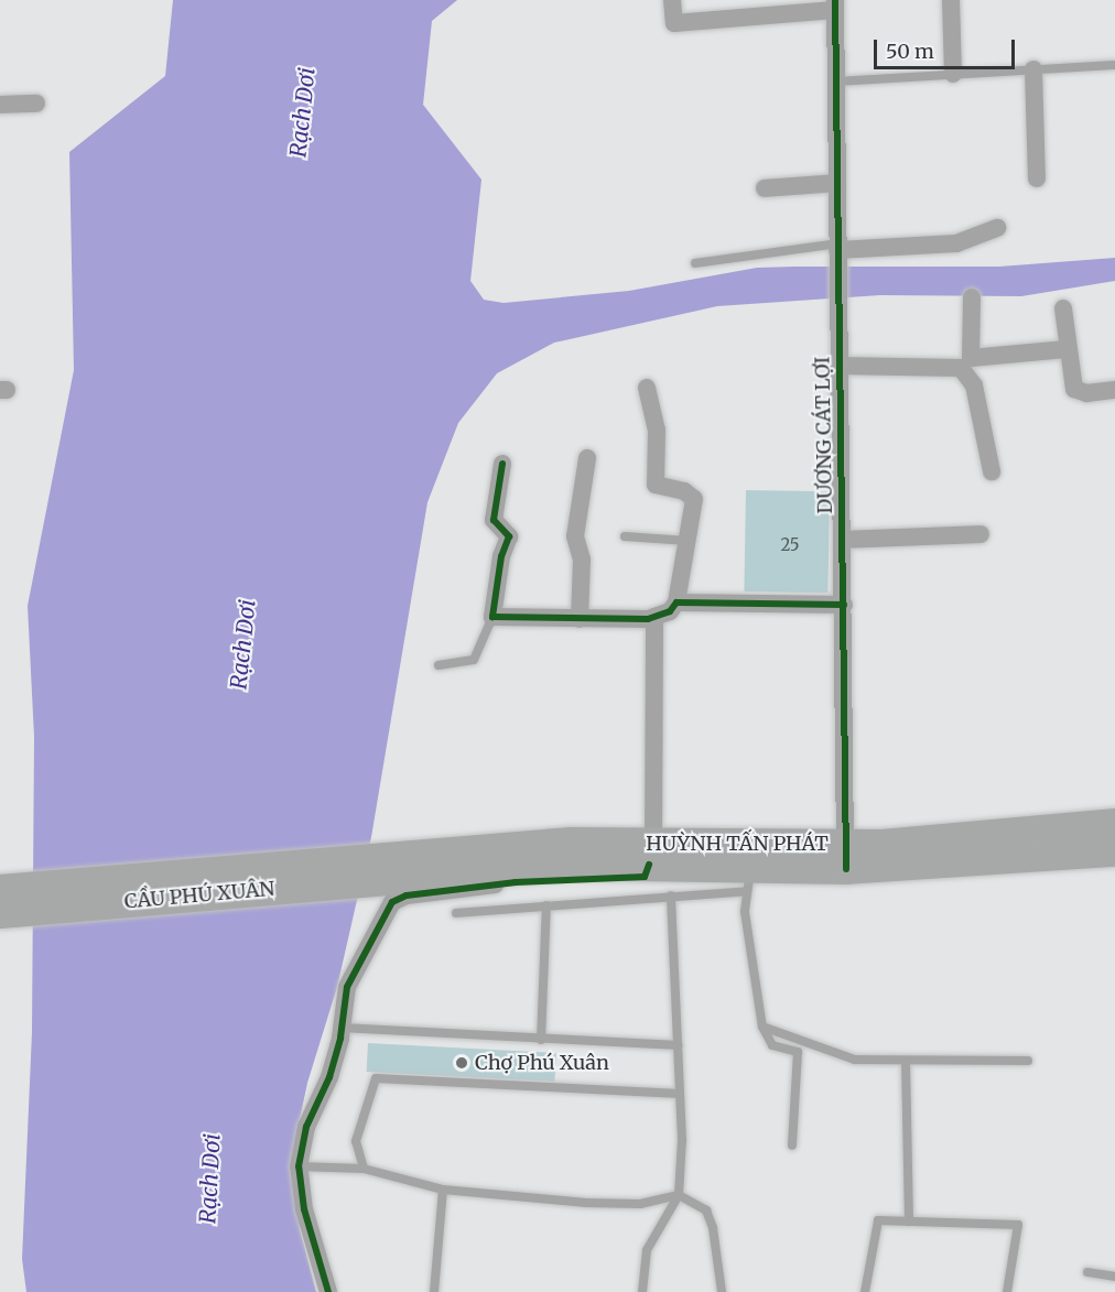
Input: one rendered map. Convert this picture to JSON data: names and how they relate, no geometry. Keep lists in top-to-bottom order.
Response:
{
  "streets": {
    "main road": ["HUỲNH TẤN PHÁT", "CẦU PHÚ XUÂN"],
    "street": ["DƯƠNG CÁT LỢI"]
  },
  "crossings": [
    ["DƯƠNG CÁT LỢI", "HUỲNH TẤN PHÁT"],
    ["HUỲNH TẤN PHÁT", "CẦU PHÚ XUÂN"]
  ],
  "water": ["Rạch Dơi"],
  "places": ["Chợ Phú Xuân"],
  "house_numbers": ["25"],
  "scale_bar": "50 m"
}
